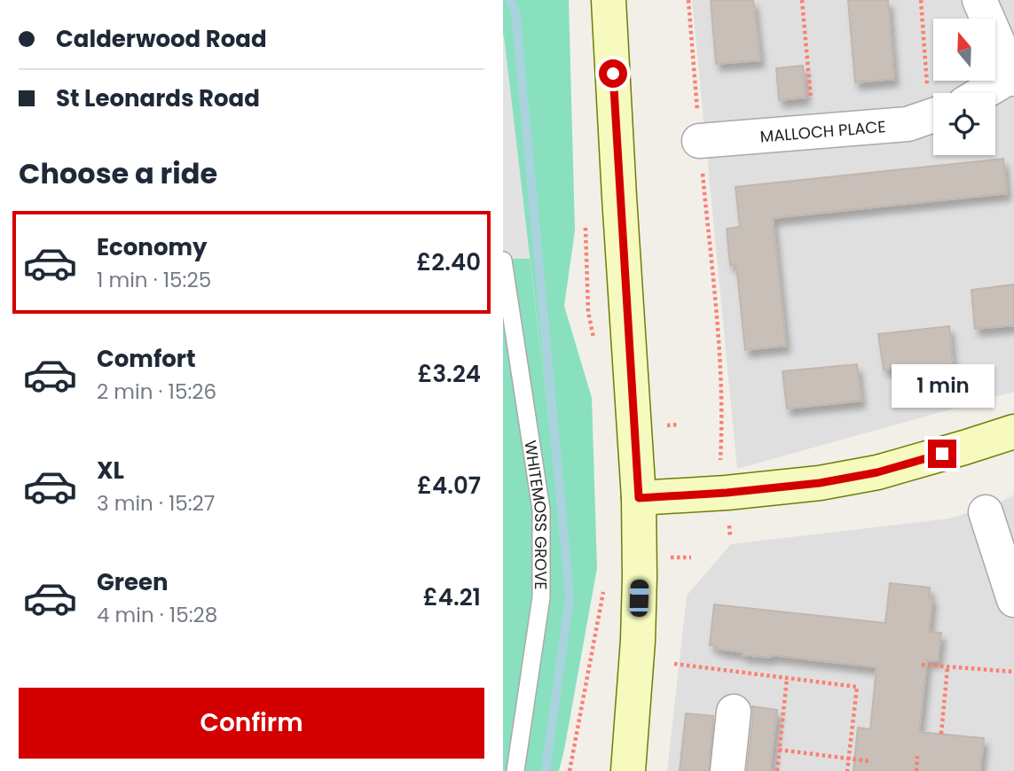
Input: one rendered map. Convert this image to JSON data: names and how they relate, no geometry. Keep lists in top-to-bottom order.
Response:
{
  "streets": {
    "street": ["MALLOCH PLACE"],
    "lane": ["WHITEMOSS GROVE"]
  },
  "north": "top",
  "page": {
    "banner": ["Calderwood Road", "St Leonards Road"],
    "heading": "Choose a ride",
    "list": [
      {
        "name": "Economy",
        "note": "1 min · 15:25",
        "value": "£2.40"
      },
      {
        "name": "Comfort",
        "note": "2 min · 15:26",
        "value": "£3.24"
      },
      {
        "name": "XL",
        "note": "3 min · 15:27",
        "value": "£4.07"
      },
      {
        "name": "Green",
        "note": "4 min · 15:28",
        "value": "£4.21"
      }
    ],
    "bubble": "1 min",
    "buttons": "Confirm"
  }
}
